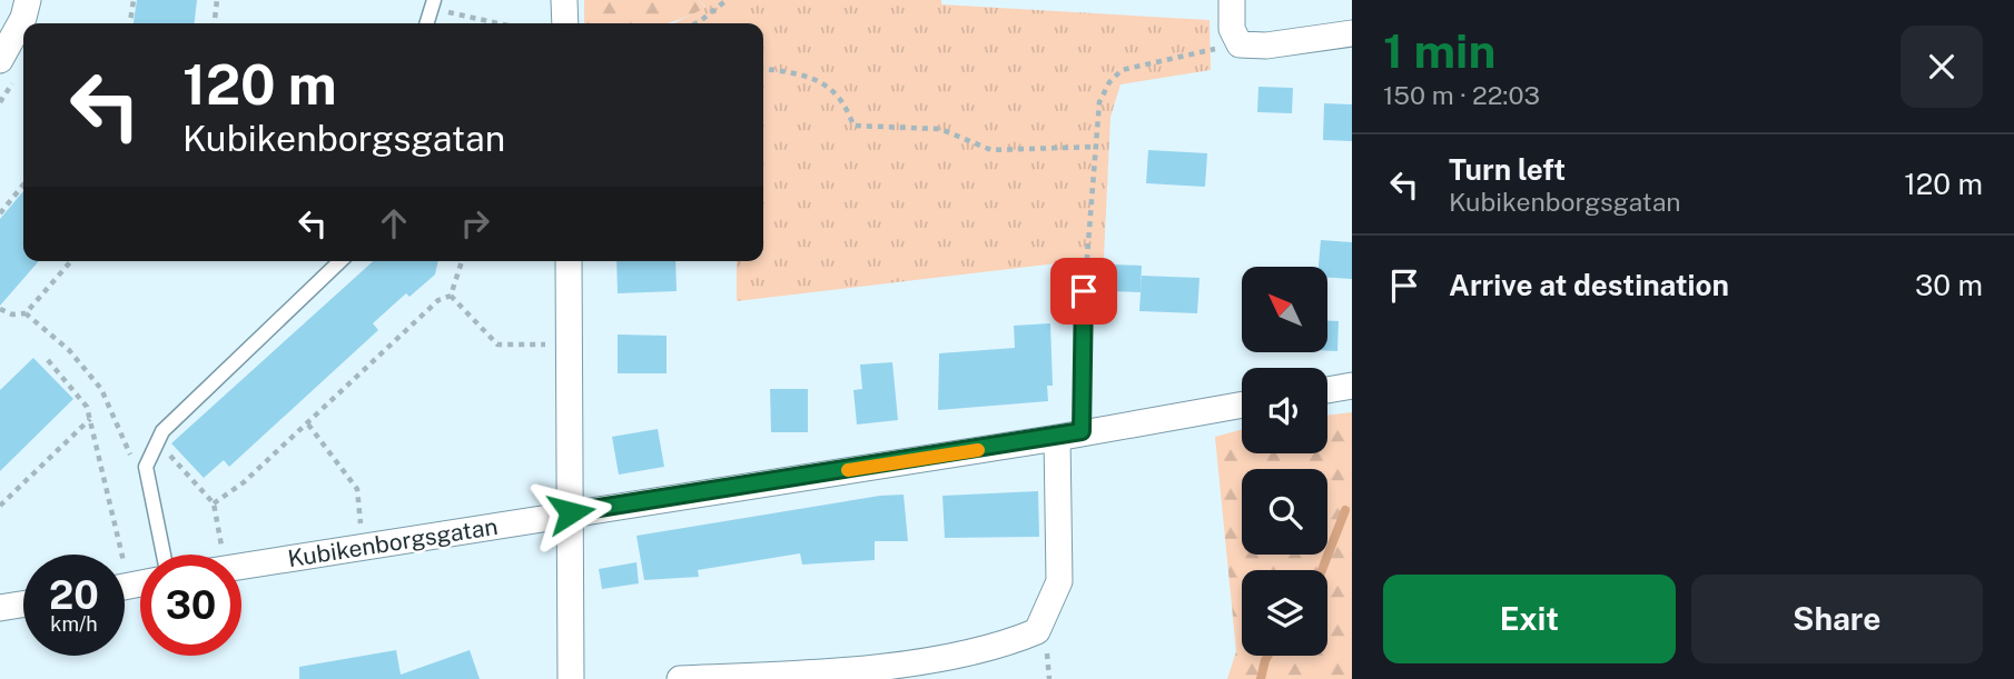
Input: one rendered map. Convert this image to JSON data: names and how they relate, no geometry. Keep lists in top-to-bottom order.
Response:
{
  "streets": {
    "street": ["Kubikenborgsgatan"]
  },
  "north": "top left",
  "page": {
    "heading": ["1 min", "150 m · 22:03"],
    "turn": ["120 m", "Kubikenborgsgatan"],
    "list": [
      {
        "name": "Turn left",
        "note": "Kubikenborgsgatan",
        "value": "120 m"
      },
      {
        "name": "Arrive at destination",
        "value": "30 m"
      }
    ],
    "speed": "20 km/h",
    "limit": "30",
    "buttons": ["Exit", "Share"]
  }
}
